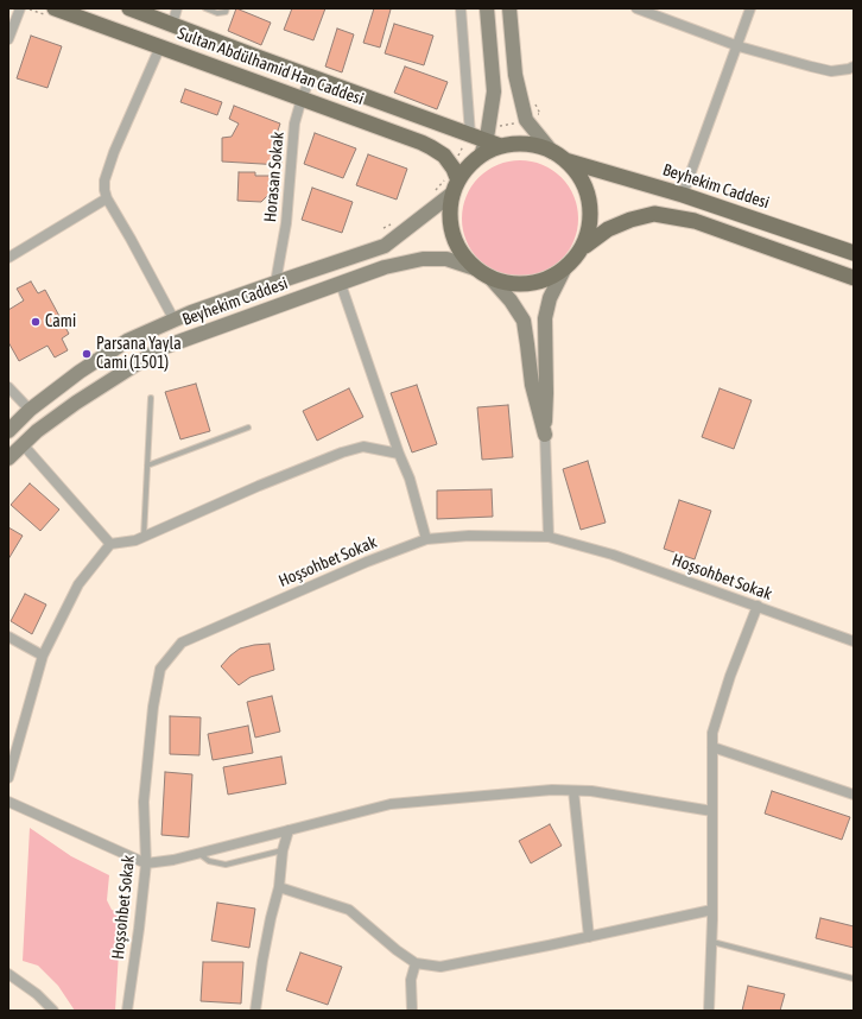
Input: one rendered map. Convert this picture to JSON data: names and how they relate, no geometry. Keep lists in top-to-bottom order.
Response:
{
  "streets": {
    "main road": ["Sultan Abdülhamid Han Caddesi", "Beyhekim Caddesi"],
    "street": ["Horasan Sokak", "Hoşsohbet Sokak"]
  },
  "crossings": [
    ["Sultan Abdülhamid Han Caddesi", "Horasan Sokak"],
    ["Sultan Abdülhamid Han Caddesi", "Beyhekim Caddesi"],
    ["Horasan Sokak", "Beyhekim Caddesi"]
  ],
  "places": ["Cami", "Parsana Yayla Cami (1501)"]
}
